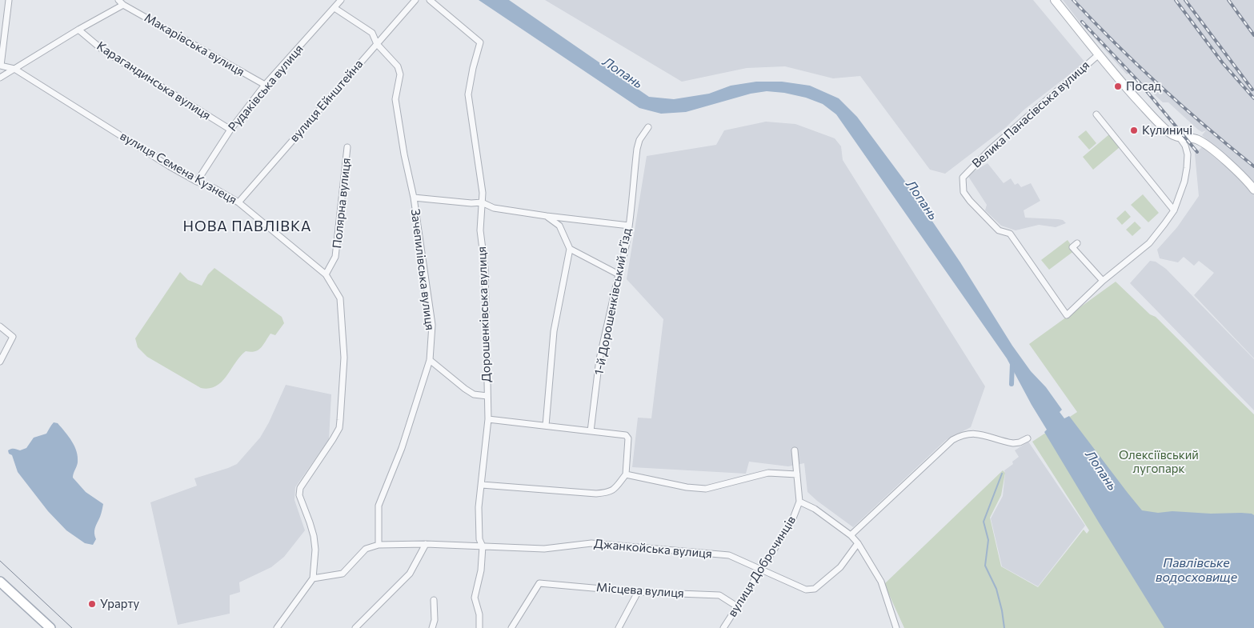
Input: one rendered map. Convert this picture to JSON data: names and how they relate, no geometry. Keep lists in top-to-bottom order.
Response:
{
  "streets": {
    "street": [
      "Макарівська вулиця",
      "Карагандинська вулиця",
      "Рудаківська вулиця",
      "вулиця Ейнштейна",
      "Велика Панасівська вулиця",
      "вулиця Семена Кузнеця",
      "Полярна вулиця",
      "Зачепилівська вулиця",
      "1-й Дорошенківський в’їзд",
      "Дорошенківська вулиця",
      "Джанкойська вулиця",
      "вулиця Доброчинців",
      "Місцева вулиця"
    ]
  },
  "crossings": [
    ["Макарівська вулиця", "Рудаківська вулиця"],
    ["Карагандинська вулиця", "Рудаківська вулиця"],
    ["Рудаківська вулиця", "вулиця Семена Кузнеця"],
    ["Рудаківська вулиця", "Зачепилівська вулиця"],
    ["вулиця Ейнштейна", "вулиця Семена Кузнеця"],
    ["вулиця Ейнштейна", "Зачепилівська вулиця"],
    ["вулиця Семена Кузнеця", "Полярна вулиця"],
    ["Зачепилівська вулиця", "Джанкойська вулиця"],
    ["Дорошенківська вулиця", "Джанкойська вулиця"],
    ["Джанкойська вулиця", "вулиця Доброчинців"],
    ["вулиця Доброчинців", "Місцева вулиця"]
  ],
  "districts": ["НОВА ПАВЛІВКА"],
  "water": ["Лопань", "Павлівське водосховище"],
  "parks": ["Олексіївський лугопарк"],
  "places": ["Посад", "Кулиничі", "Урарту"]
}
